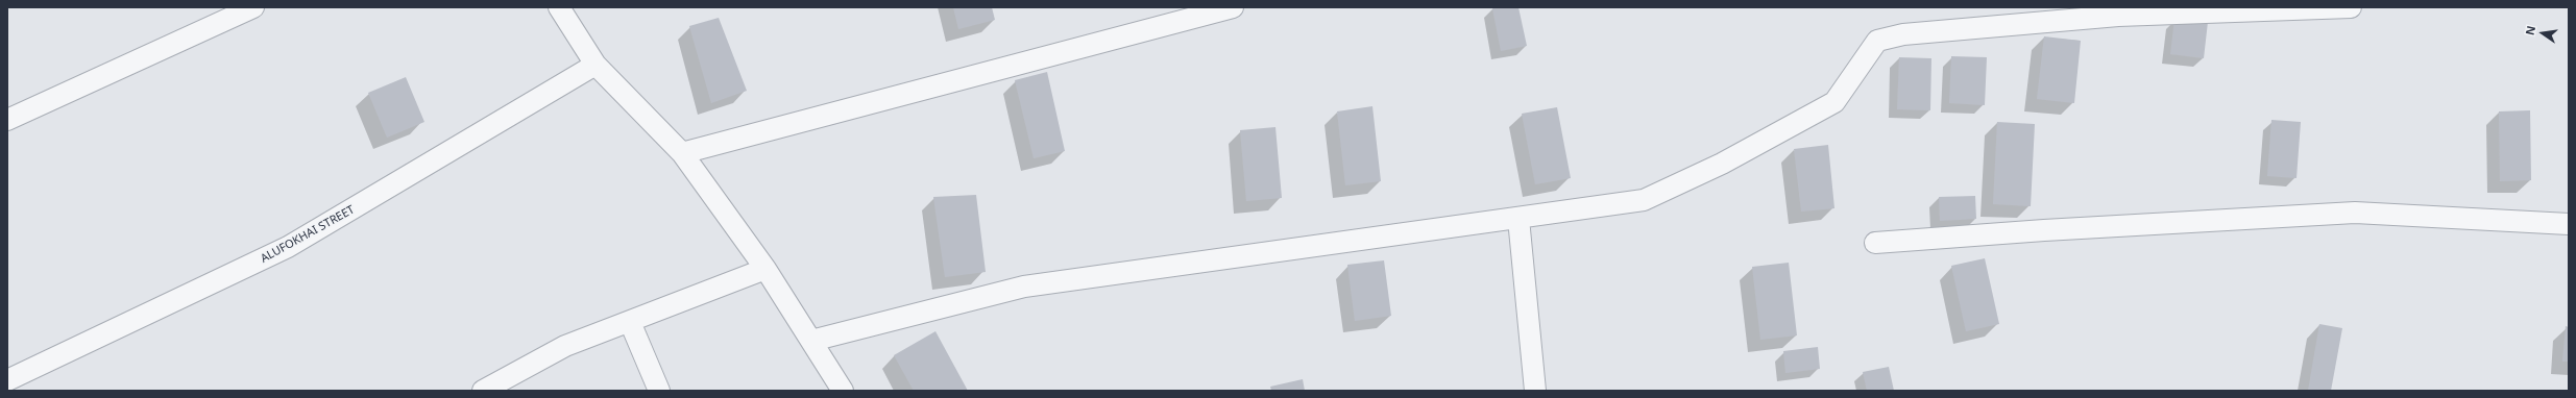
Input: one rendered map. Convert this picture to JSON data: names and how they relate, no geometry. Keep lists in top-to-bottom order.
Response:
{
  "streets": {
    "street": ["ALUFOKHAI STREET"]
  },
  "north": "left"
}
